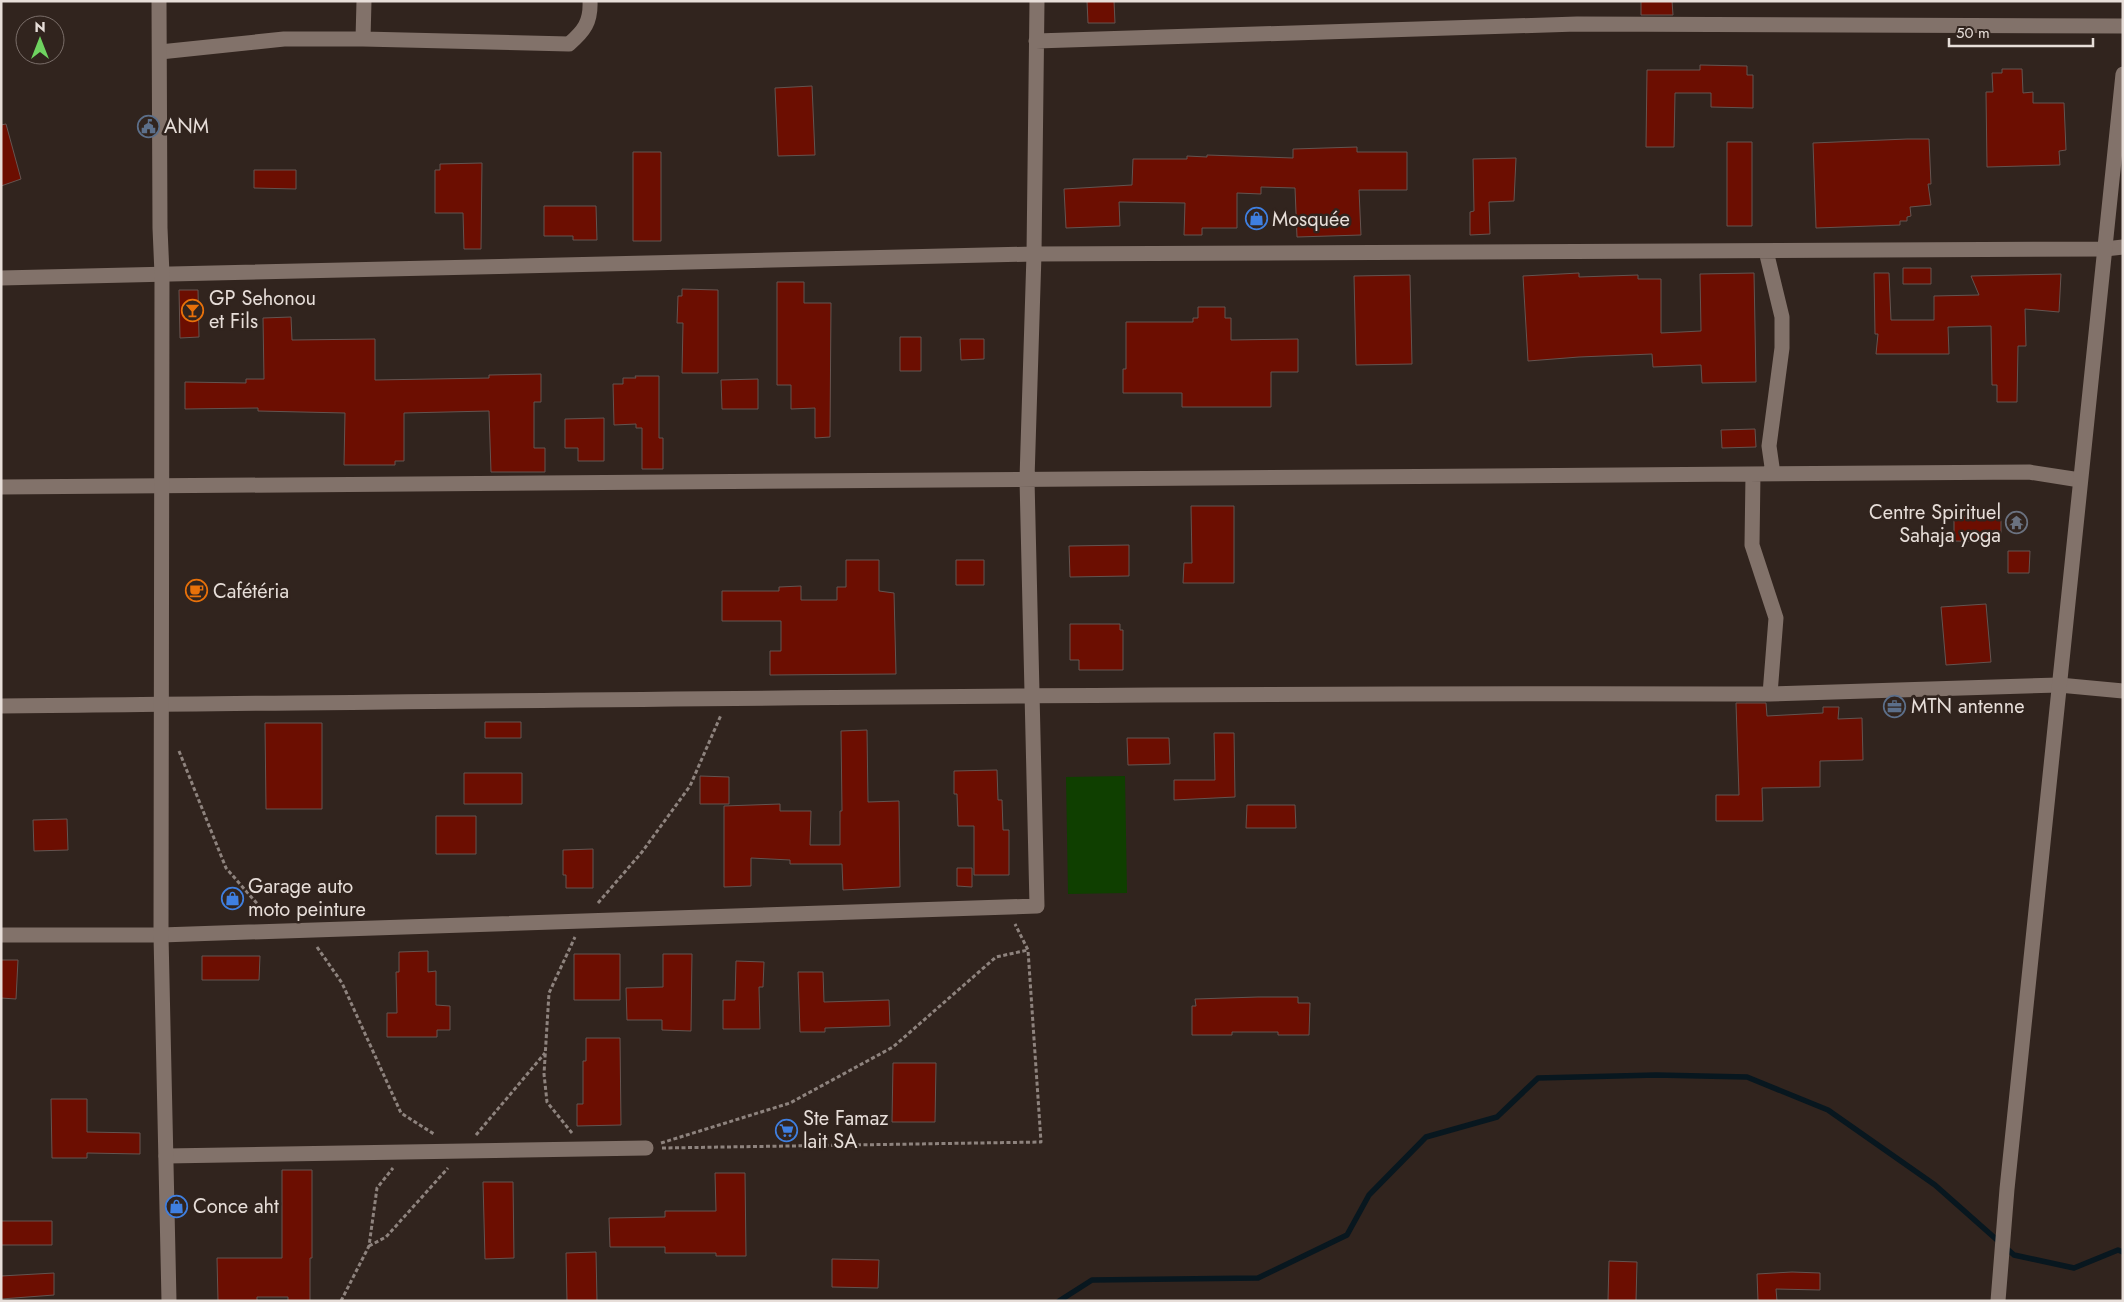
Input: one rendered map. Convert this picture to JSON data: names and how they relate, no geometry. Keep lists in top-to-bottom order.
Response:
{
  "places": {
    "public building": ["ANM"],
    "shop": ["Mosquée", "Garage auto moto peinture", "Conce aht"],
    "bar": ["GP Sehonou et Fils"],
    "temple": ["Centre Spirituel Sahaja yoga"],
    "cafe": ["Cafétéria"],
    "office": ["MTN antenne"],
    "supermarket": ["Ste Famaz lait SA"]
  },
  "scale_bar": "50 m",
  "north": "top"
}
